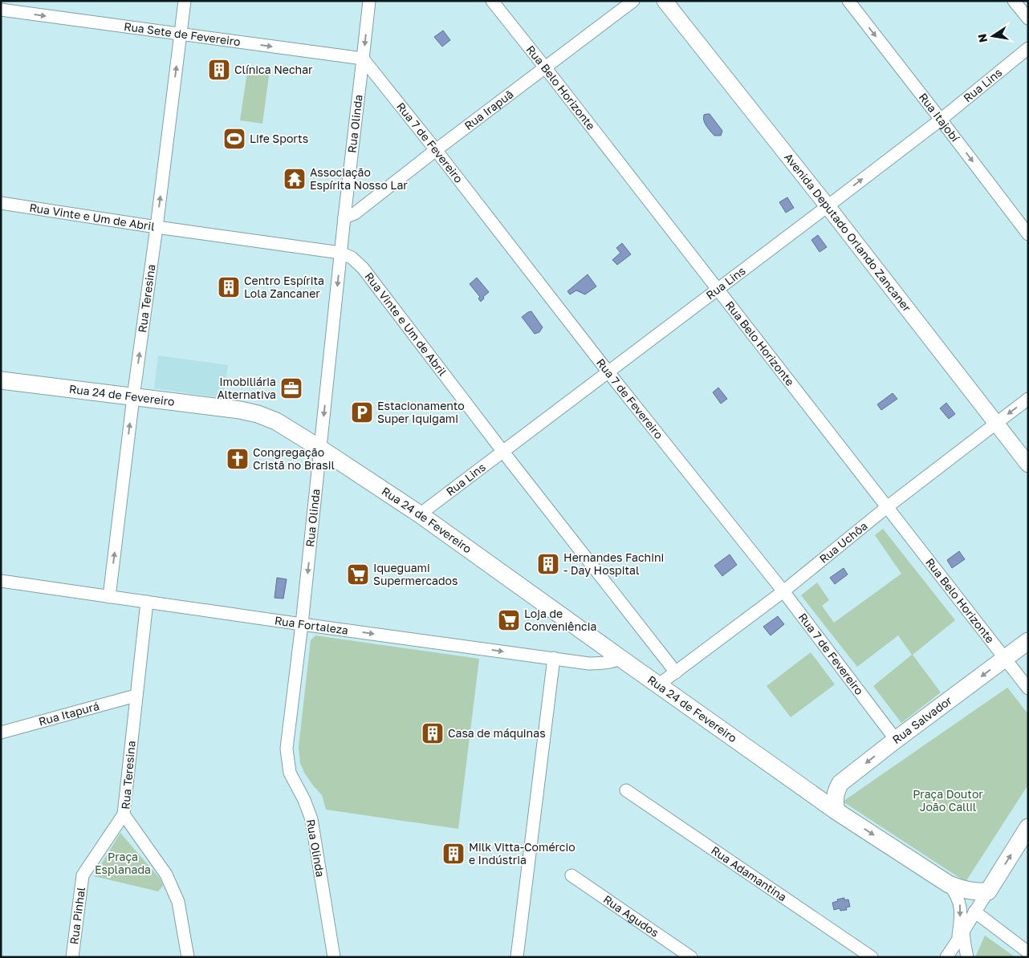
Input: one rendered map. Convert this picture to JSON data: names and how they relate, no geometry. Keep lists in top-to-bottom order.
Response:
{
  "streets": {
    "main road": ["Rua 24 de Fevereiro", "Rua Salvador"],
    "street": [
      "Rua Sete de Fevereiro",
      "Rua Lins",
      "Rua Belo Horizonte",
      "Rua Irapuã",
      "Rua Itajobí",
      "Rua Olinda",
      "Rua 7 de Fevereiro",
      "Rua Vinte e Um de Abril",
      "Avenida Deputado Orlando Zancaner",
      "Rua Teresina",
      "Rua Uchôa",
      "Rua Fortaleza",
      "Rua Itapurá",
      "Rua Adamantina",
      "Rua Pinhal",
      "Rua Agudos"
    ]
  },
  "crossings": [
    ["Rua Sete de Fevereiro", "Rua Olinda"],
    ["Rua Sete de Fevereiro", "Rua 7 de Fevereiro"],
    ["Rua Sete de Fevereiro", "Rua Teresina"],
    ["Rua Lins", "Rua Belo Horizonte"],
    ["Rua Lins", "Rua Itajobí"],
    ["Rua Lins", "Rua 7 de Fevereiro"],
    ["Rua Lins", "Rua Vinte e Um de Abril"],
    ["Rua Lins", "Avenida Deputado Orlando Zancaner"],
    ["Rua Lins", "Rua 24 de Fevereiro"],
    ["Rua Belo Horizonte", "Rua Irapuã"],
    ["Rua Belo Horizonte", "Rua Uchôa"],
    ["Rua Belo Horizonte", "Rua Salvador"],
    ["Rua Irapuã", "Rua Olinda"],
    ["Rua Irapuã", "Rua 7 de Fevereiro"],
    ["Rua Olinda", "Rua 7 de Fevereiro"],
    ["Rua Olinda", "Rua Vinte e Um de Abril"],
    ["Rua Olinda", "Rua 24 de Fevereiro"],
    ["Rua Olinda", "Rua Fortaleza"],
    ["Rua 7 de Fevereiro", "Rua Uchôa"],
    ["Rua 7 de Fevereiro", "Rua Salvador"],
    ["Rua Vinte e Um de Abril", "Rua Teresina"],
    ["Rua Vinte e Um de Abril", "Rua Uchôa"],
    ["Avenida Deputado Orlando Zancaner", "Rua Uchôa"],
    ["Rua Teresina", "Rua 24 de Fevereiro"],
    ["Rua Teresina", "Rua Fortaleza"],
    ["Rua Teresina", "Rua Itapurá"],
    ["Rua Teresina", "Rua Pinhal"],
    ["Rua 24 de Fevereiro", "Rua Uchôa"],
    ["Rua 24 de Fevereiro", "Rua Fortaleza"],
    ["Rua 24 de Fevereiro", "Rua Salvador"]
  ],
  "one_way": [
    "Rua Sete de Fevereiro",
    "Rua Itajobí",
    "Rua Olinda",
    "Rua Teresina",
    "Rua Fortaleza",
    "Rua Salvador"
  ],
  "parks": ["Praça Doutor João Callil", "Praça Esplanada"],
  "places": {
    "building": [
      "Clínica Nechar",
      "Centro Espírita Lola Zancaner",
      "Hernandes Fachini - Day Hospital",
      "Casa de máquinas",
      "Milk Vitta-Comércio e Indústria"
    ],
    "sports": ["Life Sports"],
    "temple": ["Associação Espírita Nosso Lar"],
    "office": ["Imobiliária Alternativa"],
    "parking": ["Estacionamento Super Iquigami"],
    "church": ["Congregação Cristã no Brasil"],
    "supermarket": ["Iqueguami Supermercados", "Loja de Conveniência"]
  },
  "north": "left"
}
